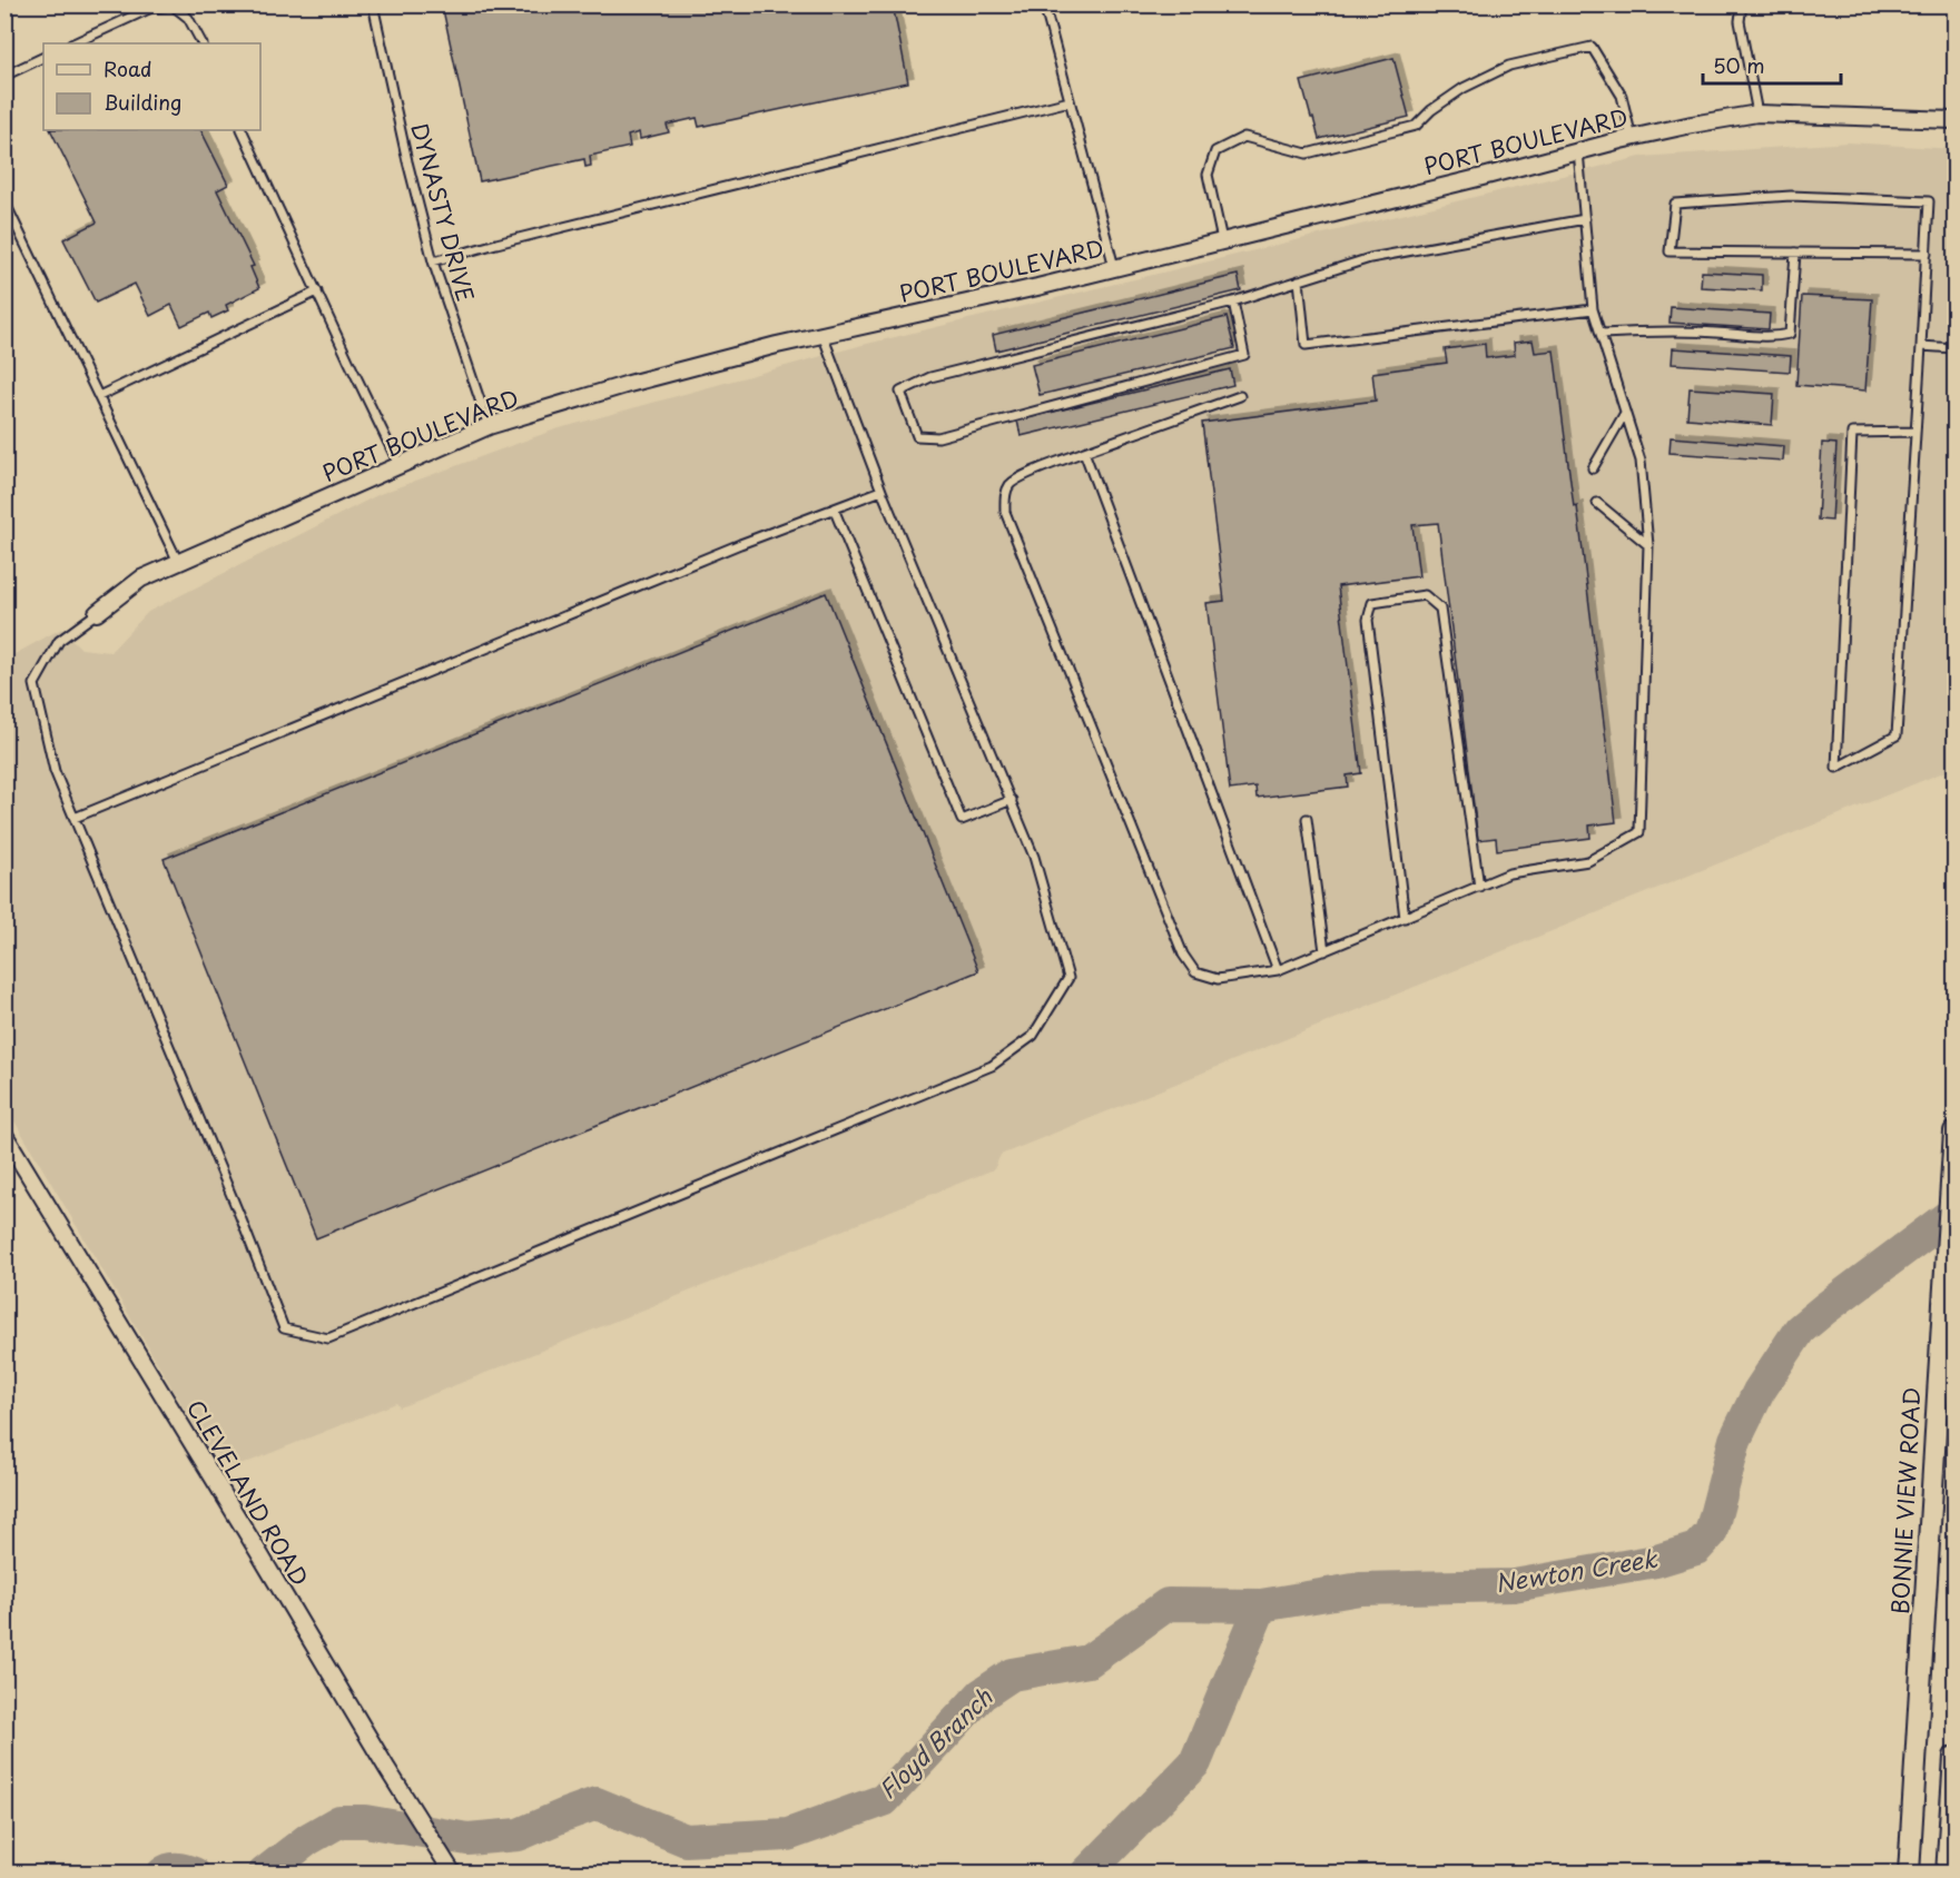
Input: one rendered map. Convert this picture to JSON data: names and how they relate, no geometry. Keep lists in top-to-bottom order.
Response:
{
  "streets": {
    "main road": ["BONNIE VIEW ROAD"],
    "street": ["PORT BOULEVARD", "CLEVELAND ROAD"],
    "lane": ["DYNASTY DRIVE"]
  },
  "crossings": [
    ["PORT BOULEVARD", "DYNASTY DRIVE"]
  ],
  "water": ["Newton Creek", "Floyd Branch"],
  "legend": ["Road", "Building"],
  "scale_bar": "50 m"
}
